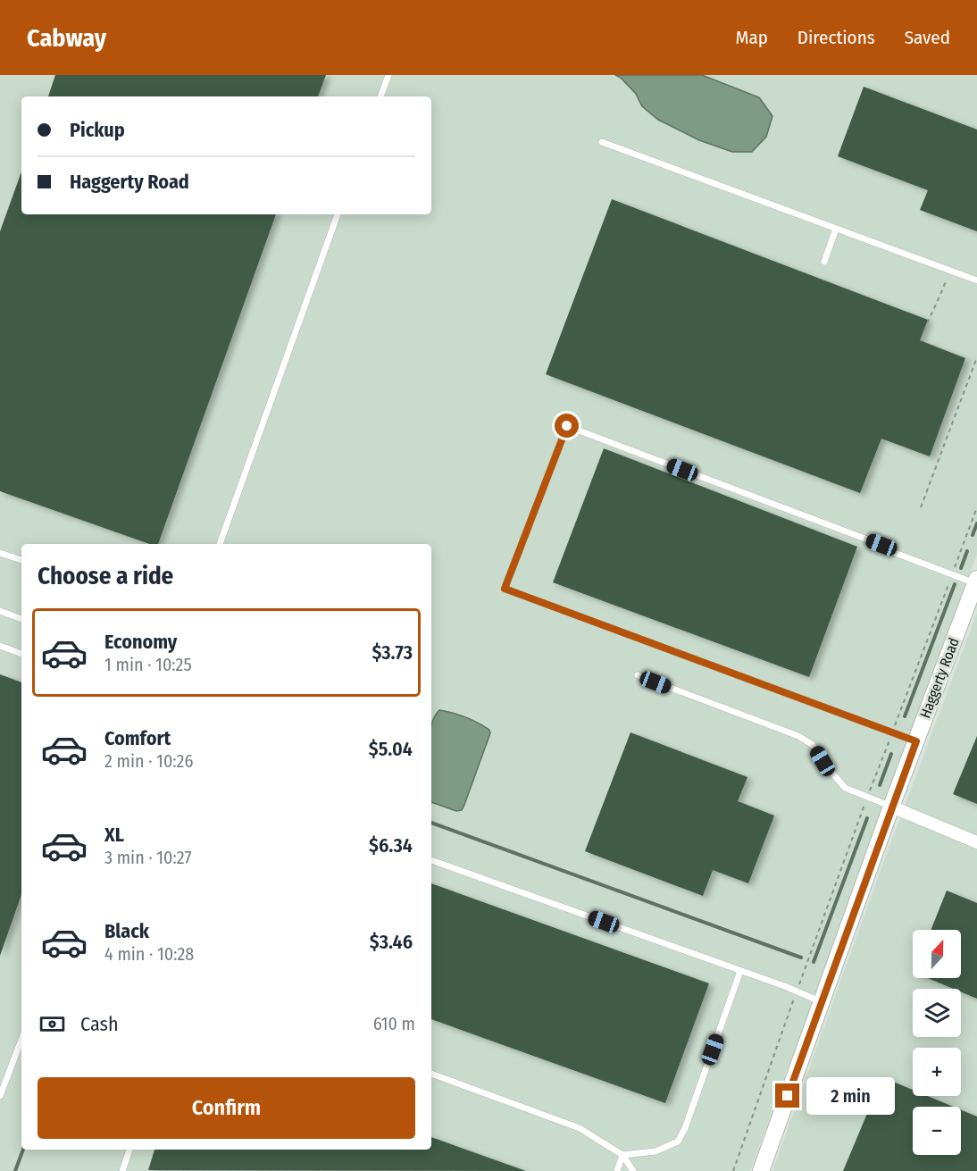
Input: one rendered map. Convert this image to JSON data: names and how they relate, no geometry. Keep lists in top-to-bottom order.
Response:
{
  "streets": {
    "main road": ["Haggerty Road"]
  },
  "north": "top",
  "page": {
    "header": "Cabway",
    "nav": ["Map", "Directions", "Saved"],
    "banner": ["Pickup", "Haggerty Road"],
    "heading": "Choose a ride",
    "list": [
      {
        "name": "Economy",
        "note": "1 min · 10:25",
        "value": "$3.73"
      },
      {
        "name": "Comfort",
        "note": "2 min · 10:26",
        "value": "$5.04"
      },
      {
        "name": "XL",
        "note": "3 min · 10:27",
        "value": "$6.34"
      },
      {
        "name": "Black",
        "note": "4 min · 10:28",
        "value": "$3.46"
      }
    ],
    "map_buttons": ["+", "−"],
    "pay": ["Cash", "610 m"],
    "buttons": "Confirm",
    "bubble": "2 min"
  }
}
